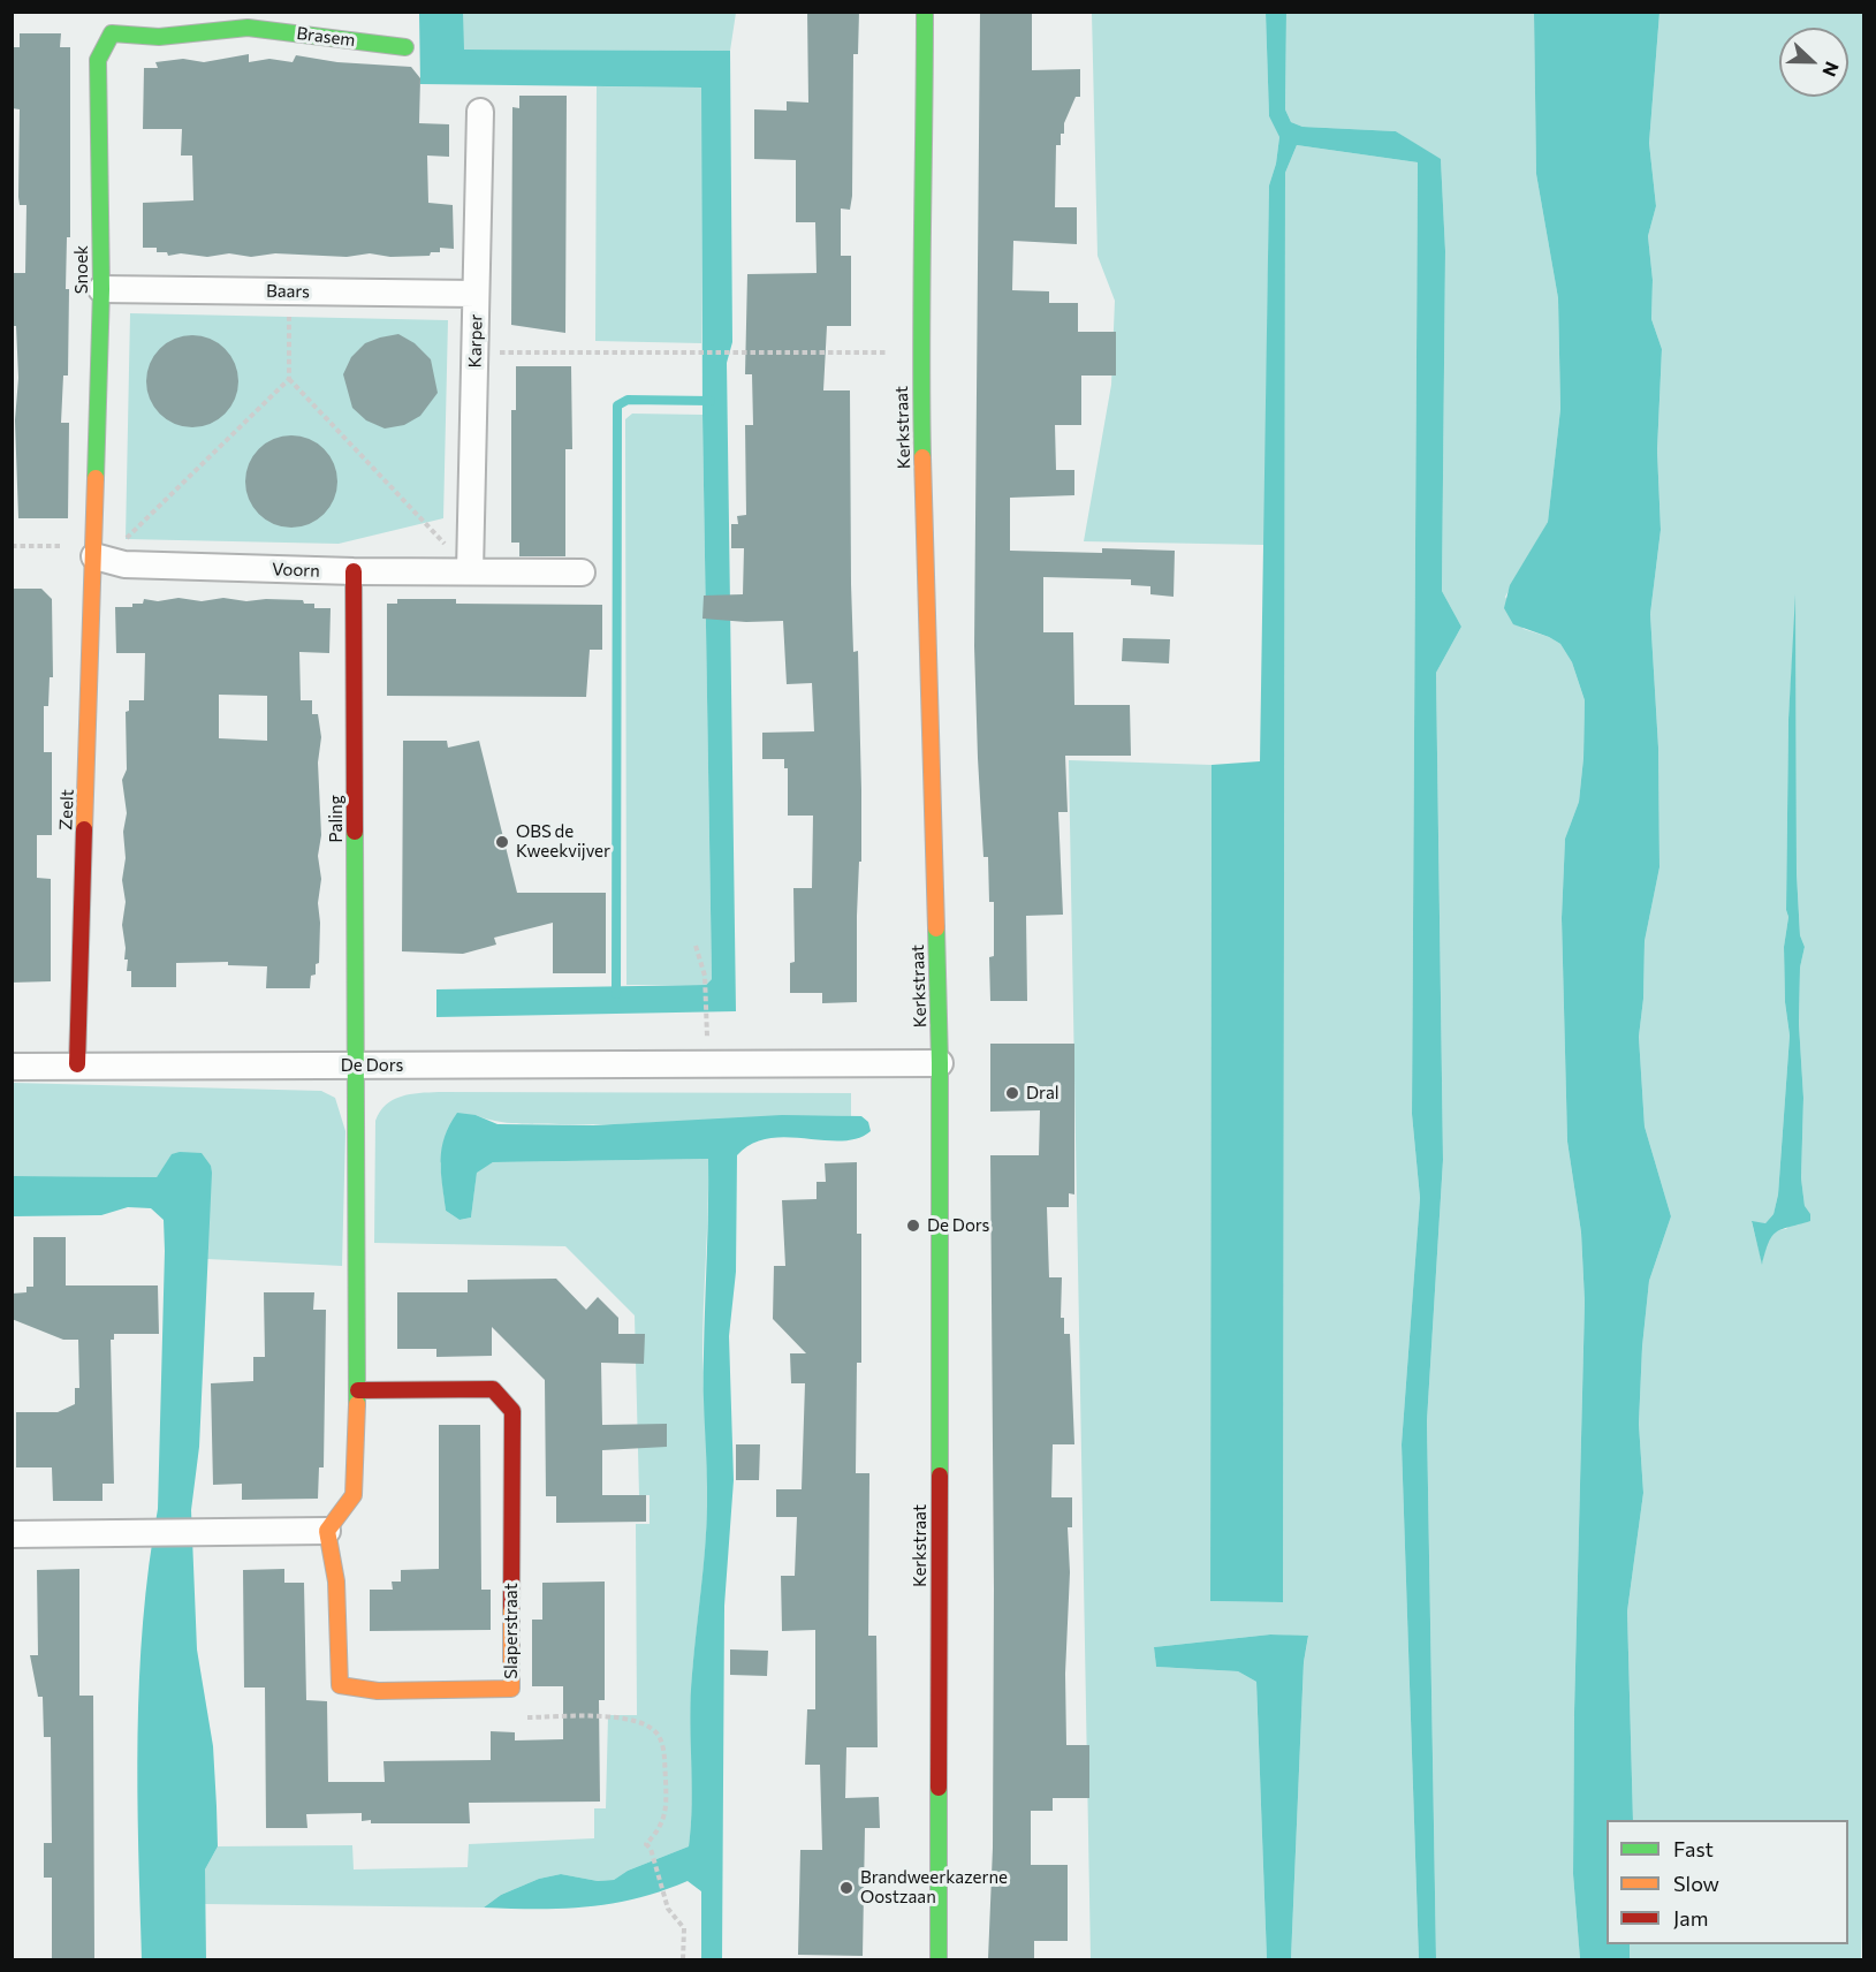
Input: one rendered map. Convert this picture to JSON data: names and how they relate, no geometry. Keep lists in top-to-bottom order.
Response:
{
  "streets": {
    "street": [
      "Brasem",
      "Snoek",
      "Baars",
      "Karper",
      "Kerkstraat",
      "Voorn",
      "Zeelt",
      "Paling",
      "De Dors",
      "Slaperstraat"
    ]
  },
  "crossings": [
    ["Brasem", "Snoek"],
    ["Snoek", "Baars"],
    ["Snoek", "Voorn"],
    ["Snoek", "Zeelt"],
    ["Baars", "Karper"],
    ["Karper", "Voorn"],
    ["Kerkstraat", "De Dors"],
    ["Voorn", "Zeelt"],
    ["Voorn", "Paling"],
    ["Zeelt", "De Dors"],
    ["Paling", "De Dors"]
  ],
  "places": [
    "OBS de Kweekvijver",
    "Dral",
    "De Dors",
    "Brandweerkazerne Oostzaan"
  ],
  "legend": ["Fast", "Slow", "Jam"],
  "north": "right"
}
